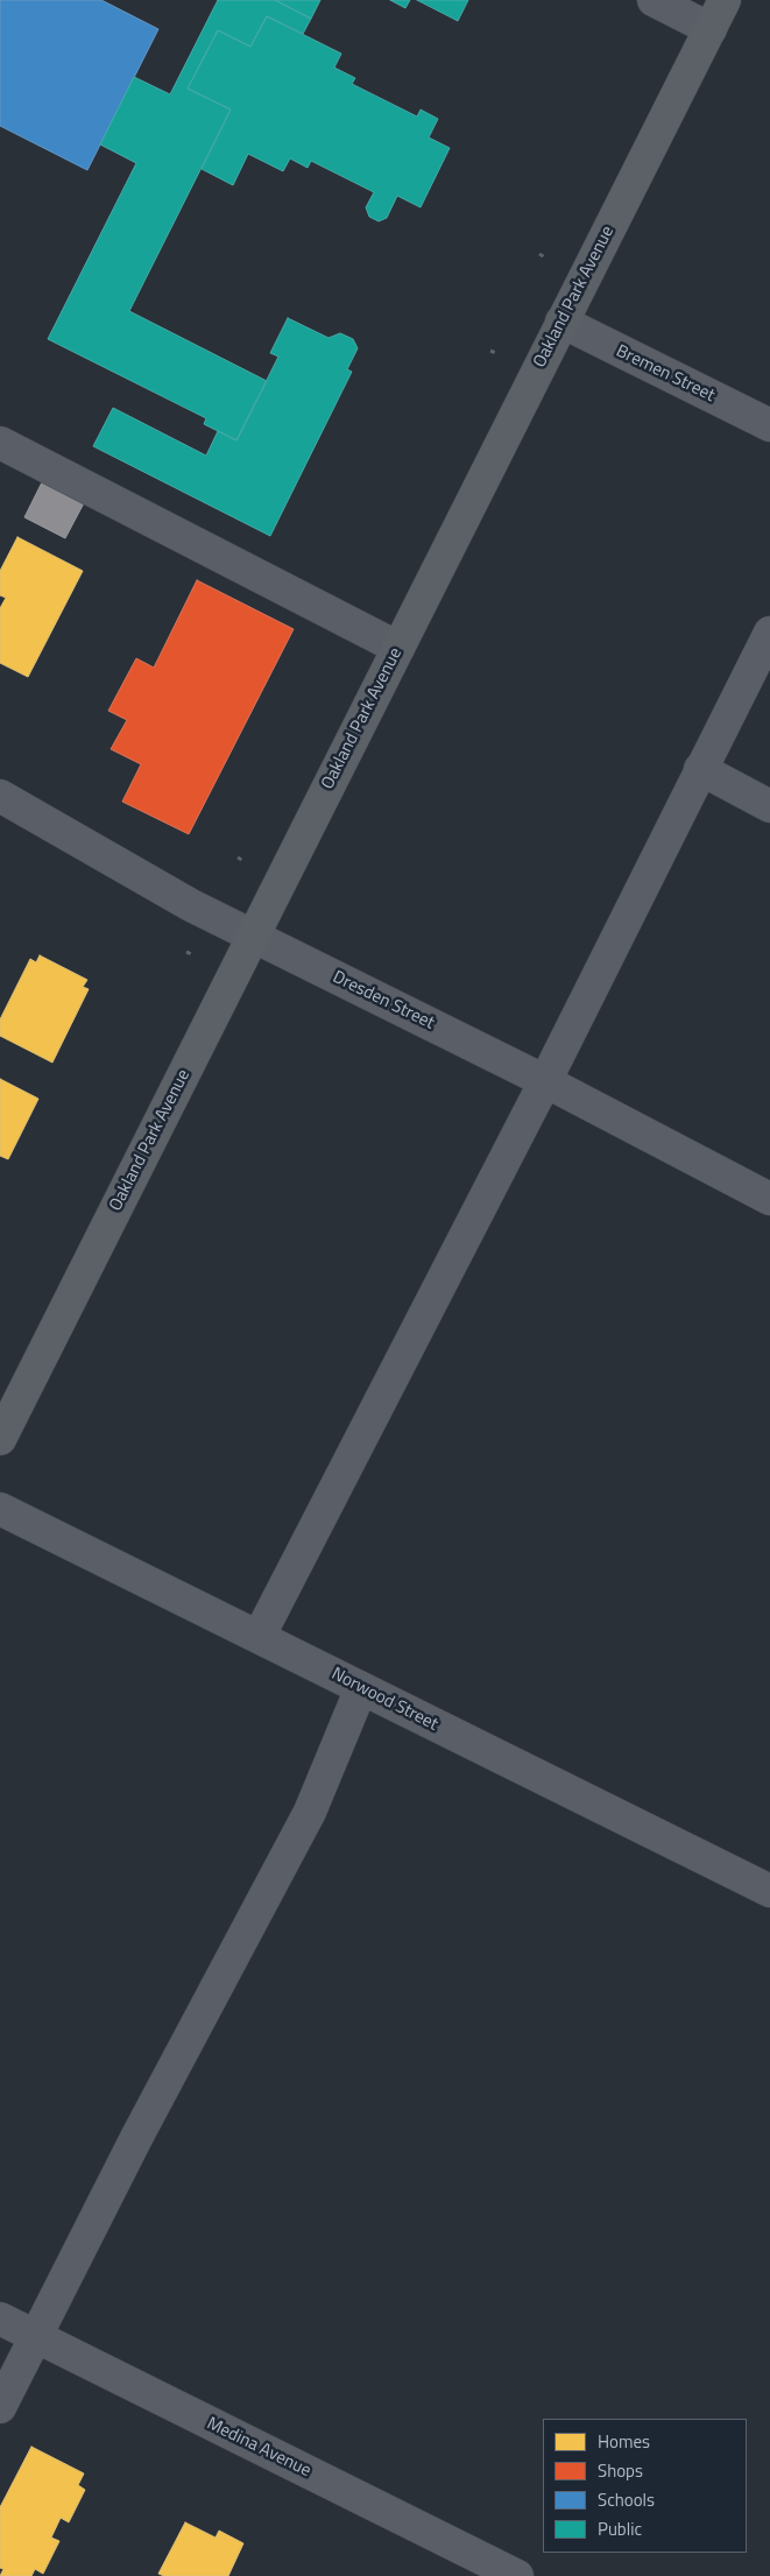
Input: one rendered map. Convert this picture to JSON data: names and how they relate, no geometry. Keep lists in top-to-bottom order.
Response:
{
  "streets": {
    "main road": ["Oakland Park Avenue"],
    "street": [
      "Bremen Street",
      "Dresden Street",
      "Norwood Street",
      "Medina Avenue"
    ]
  },
  "crossings": [
    ["Oakland Park Avenue", "Bremen Street"],
    ["Oakland Park Avenue", "Dresden Street"]
  ],
  "legend": [
    "Homes",
    "Shops",
    "Schools",
    "Public"
  ]
}
